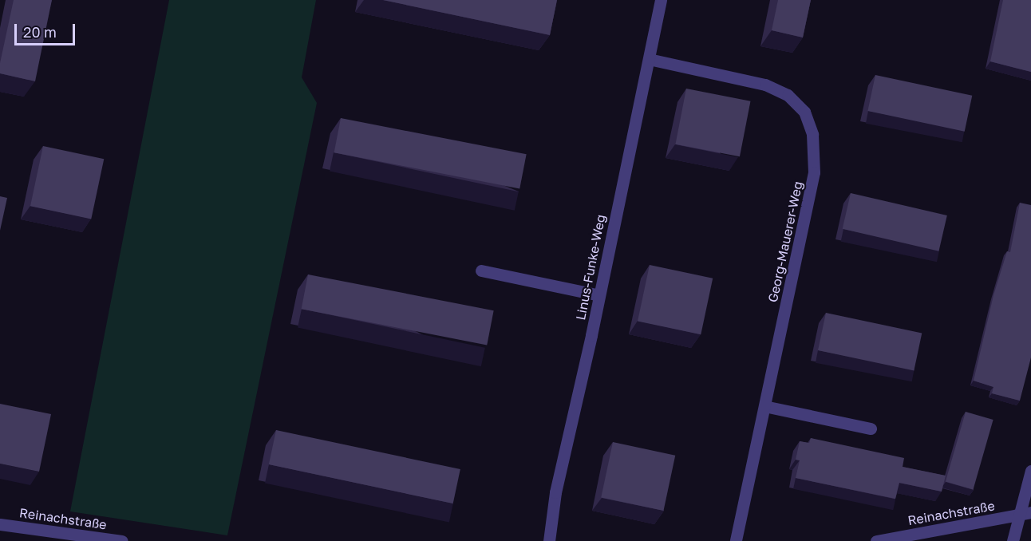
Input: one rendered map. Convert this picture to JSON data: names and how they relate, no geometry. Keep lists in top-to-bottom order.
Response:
{
  "streets": {
    "street": ["Georg-Mauerer-Weg", "Linus-Funke-Weg", "Reinachstraße"]
  },
  "crossings": [
    ["Georg-Mauerer-Weg", "Linus-Funke-Weg"]
  ],
  "scale_bar": "20 m"
}
